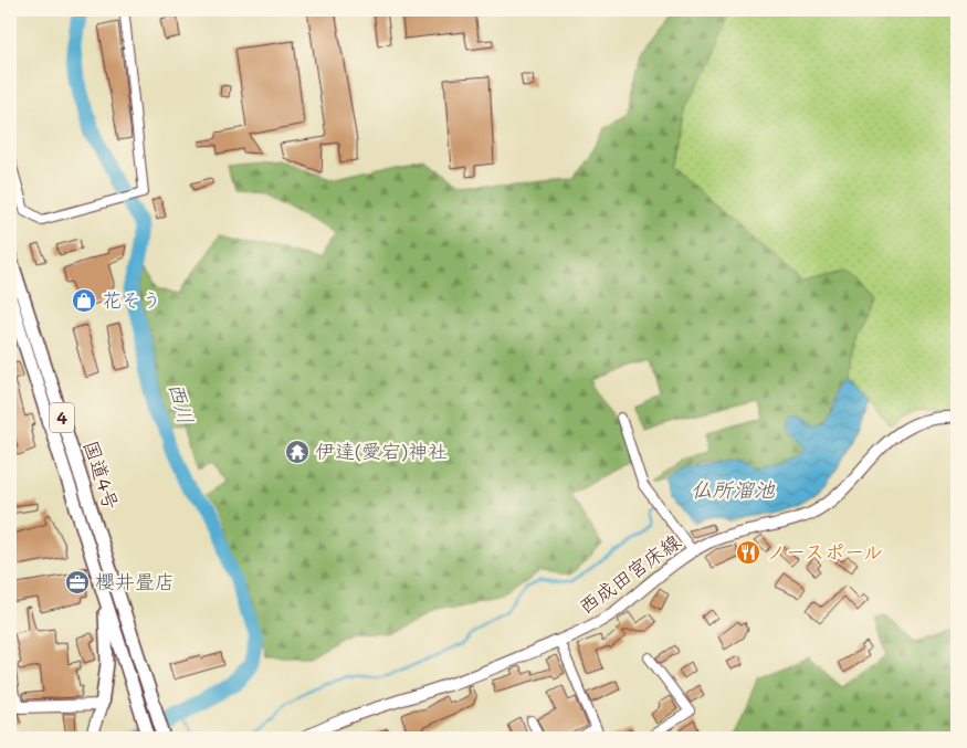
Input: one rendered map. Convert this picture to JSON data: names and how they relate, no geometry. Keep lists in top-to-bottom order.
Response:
{
  "streets": {
    "highway": ["4", "国道4号"],
    "main road": ["西成田宮床線"]
  },
  "crossings": [
    ["4", "国道4号"]
  ],
  "water": ["西川", "仏所溜池"],
  "places": {
    "shop": ["花そう"],
    "temple": ["伊達(愛宕)神社"],
    "restaurant": ["ノースポール"],
    "office": ["櫻井畳店"]
  }
}
